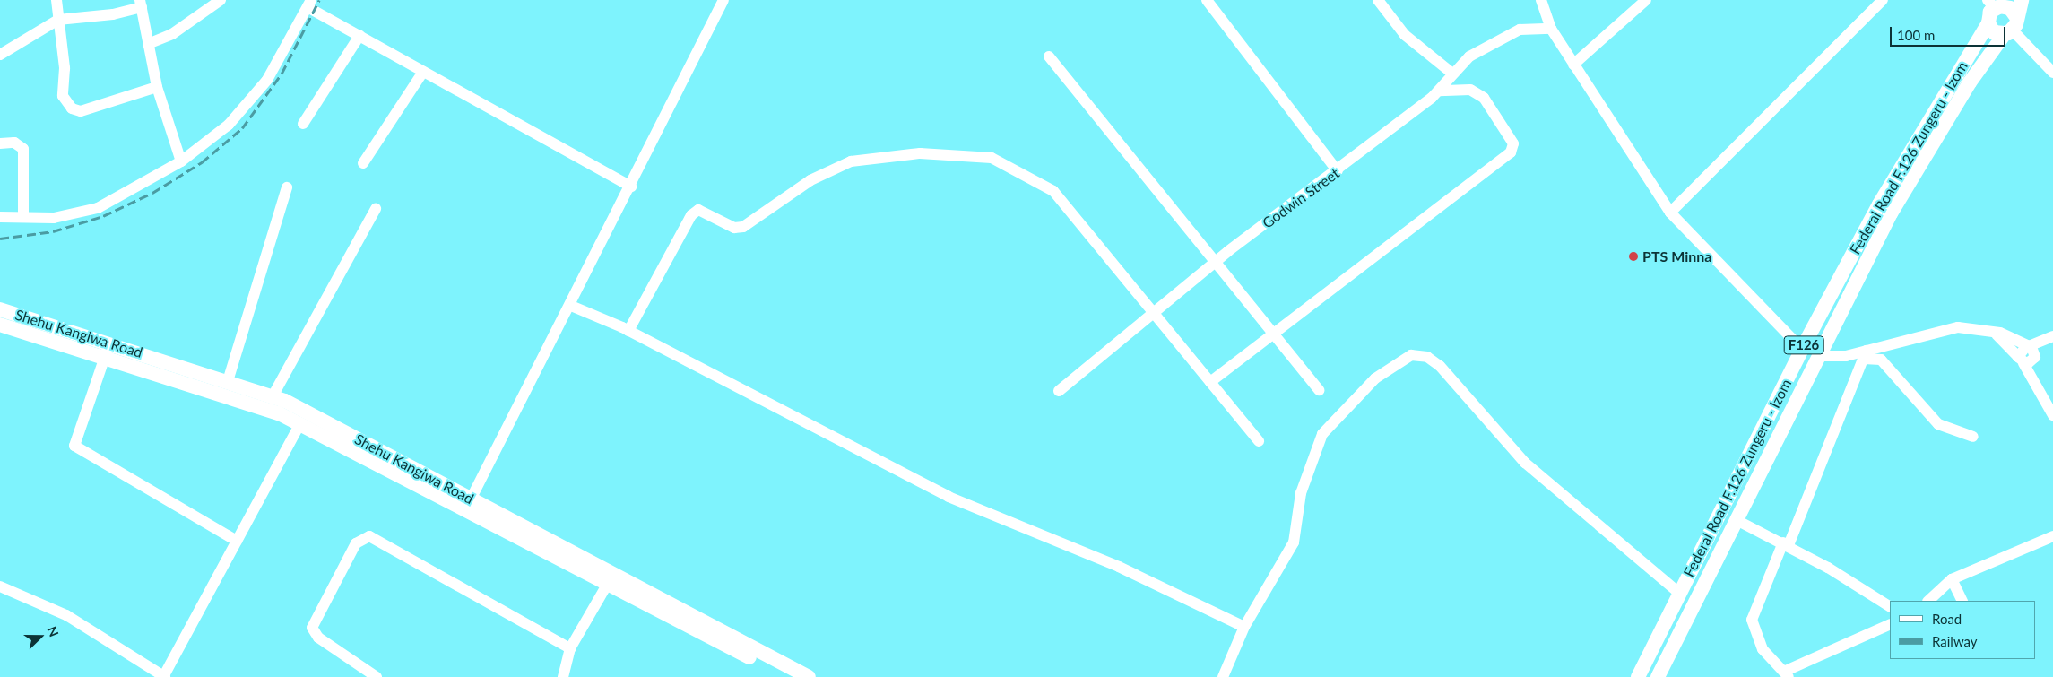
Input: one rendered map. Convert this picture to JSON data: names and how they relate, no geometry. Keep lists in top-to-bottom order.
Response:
{
  "streets": {
    "main road": ["Federal Road F.126 Zungeru - Izom", "Shehu Kangiwa Road", "F126"],
    "street": ["Godwin Street"]
  },
  "crossings": [
    ["Federal Road F.126 Zungeru - Izom", "F126"]
  ],
  "places": ["PTS Minna"],
  "legend": ["Road", "Railway"],
  "scale_bar": "100 m",
  "north": "right"
}
